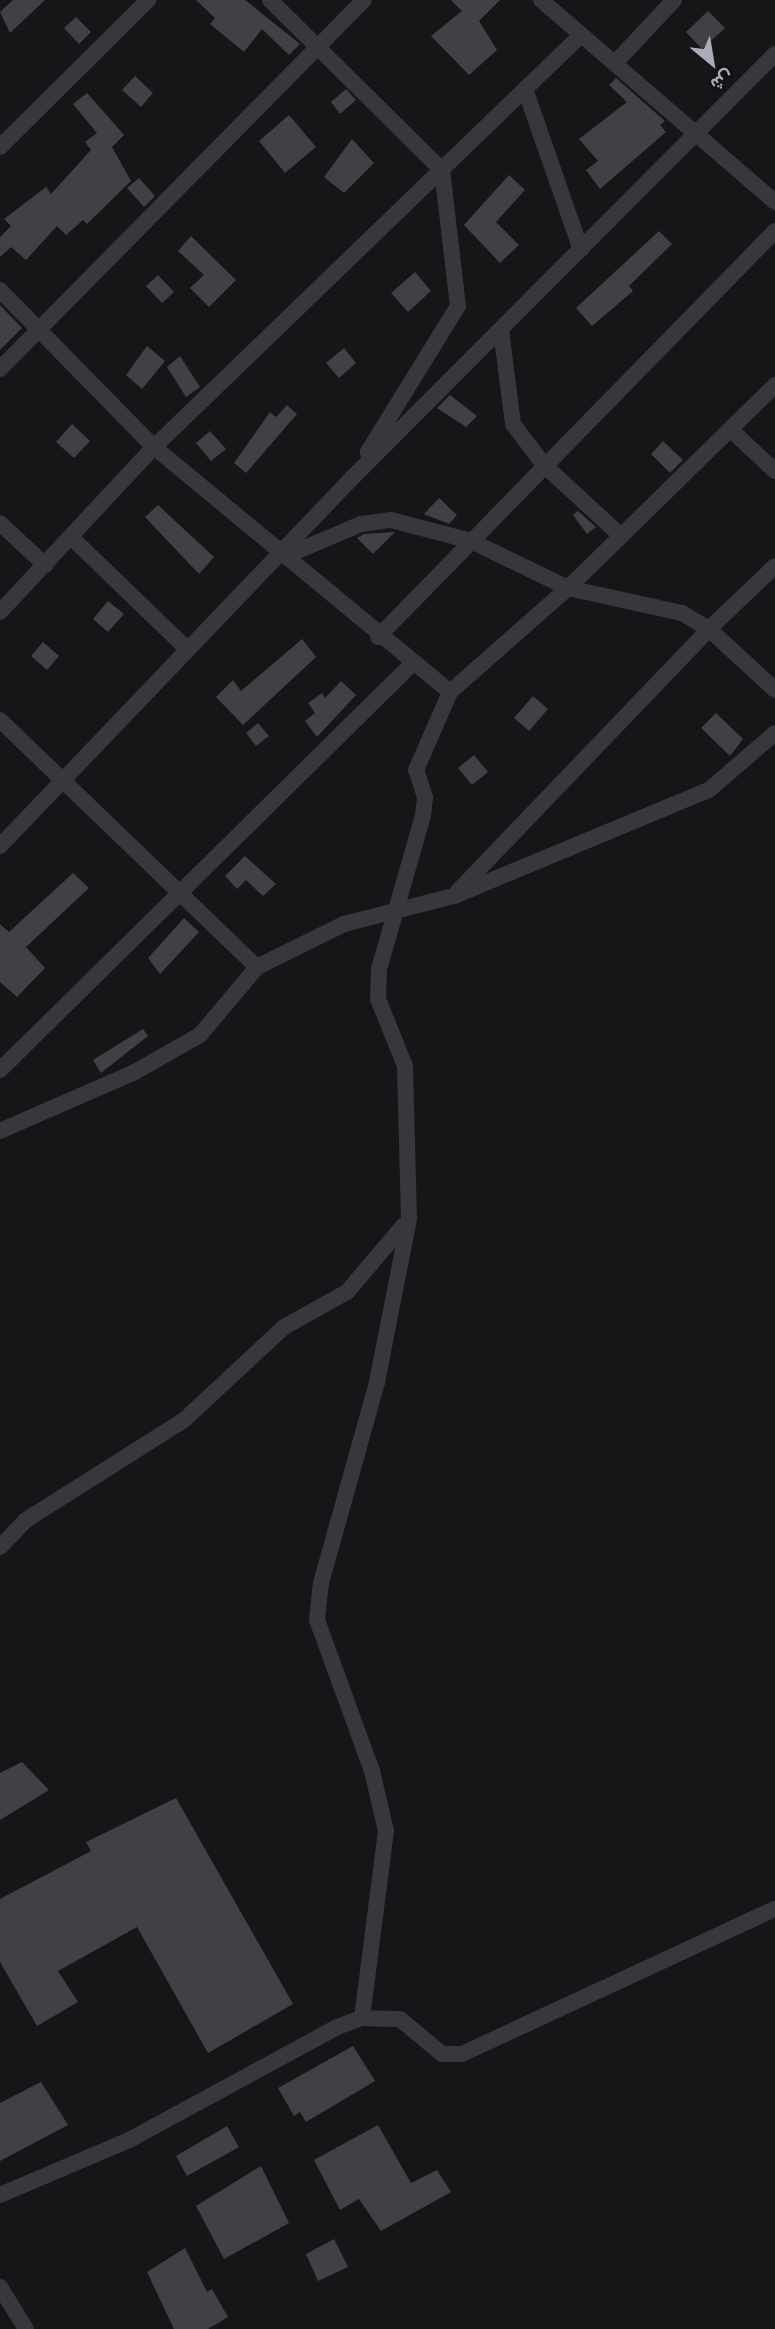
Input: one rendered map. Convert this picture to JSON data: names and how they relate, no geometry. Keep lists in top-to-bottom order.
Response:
{
  "north": "bottom right"
}
